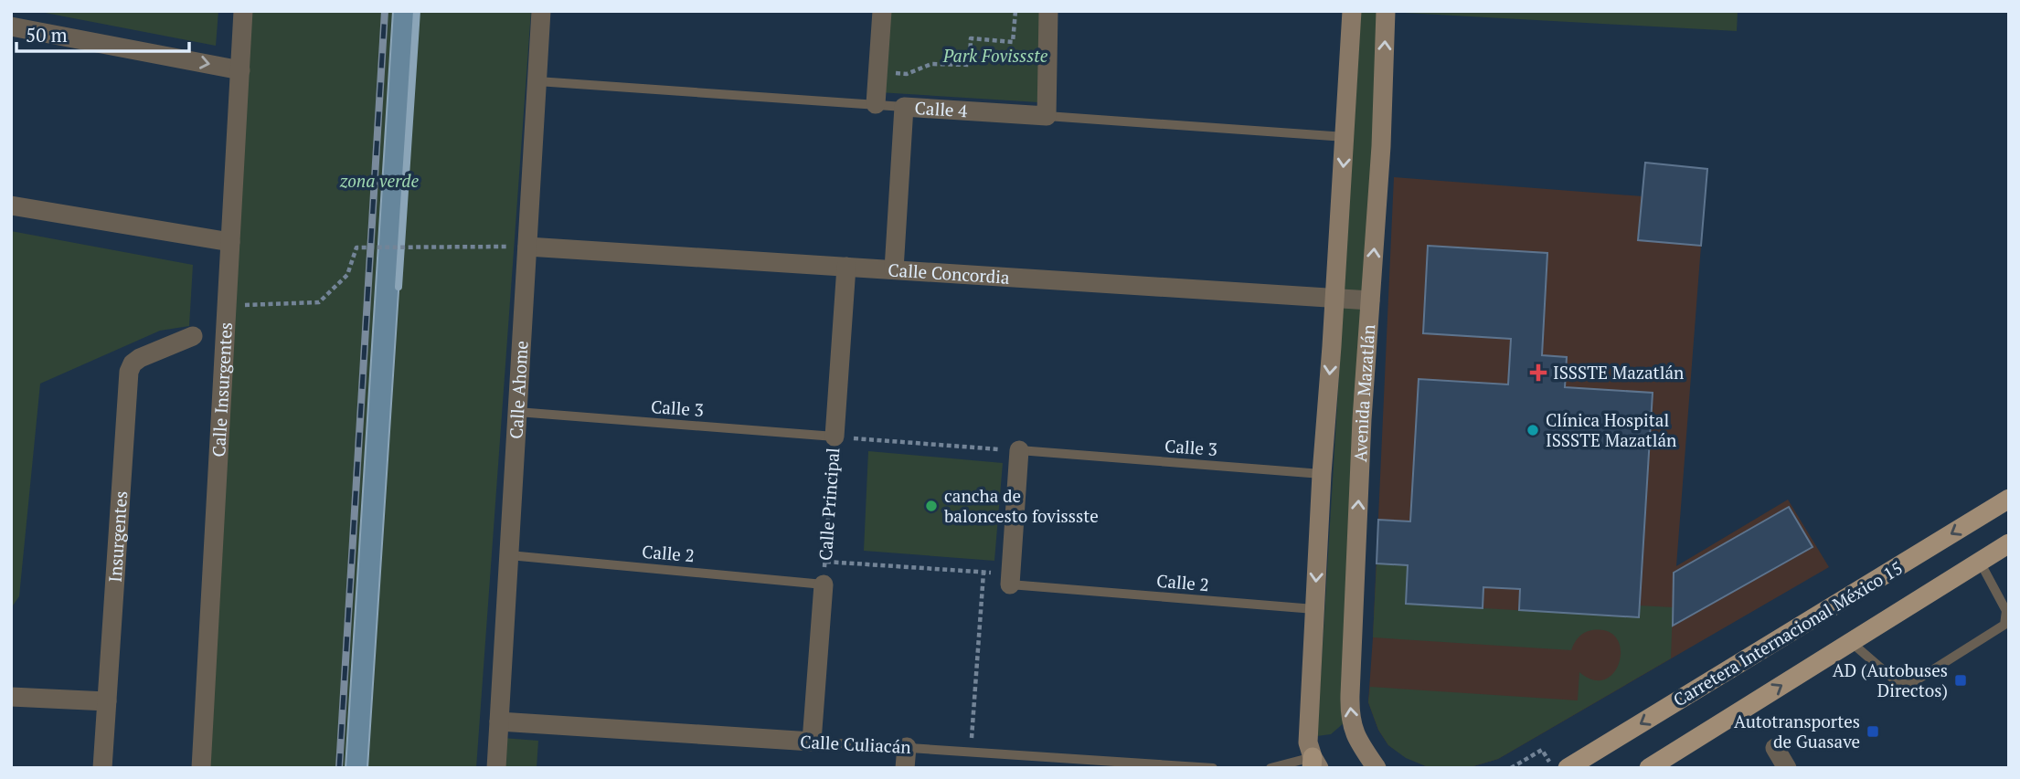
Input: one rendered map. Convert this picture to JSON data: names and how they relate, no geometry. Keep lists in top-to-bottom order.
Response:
{
  "streets": {
    "main road": ["Carretera Internacional México 15"],
    "street": [
      "Calle 4",
      "Calle Concordia",
      "Calle Insurgentes",
      "Calle Ahome",
      "Avenida Mazatlán",
      "Calle Principal",
      "Insurgentes",
      "Calle Culiacán"
    ],
    "lane": ["Calle 3", "Calle 2"]
  },
  "crossings": [
    ["Calle 4", "Calle Ahome"],
    ["Calle 4", "Avenida Mazatlán"],
    ["Calle Concordia", "Calle Ahome"],
    ["Calle Concordia", "Avenida Mazatlán"],
    ["Calle Concordia", "Calle Principal"],
    ["Calle Ahome", "Calle 3"],
    ["Calle Ahome", "Calle 2"],
    ["Calle Ahome", "Calle Culiacán"],
    ["Avenida Mazatlán", "Calle 3"],
    ["Avenida Mazatlán", "Calle 2"],
    ["Calle 3", "Calle Principal"],
    ["Calle Principal", "Calle 2"],
    ["Calle Principal", "Calle Culiacán"]
  ],
  "parks": ["Park Fovissste", "zona verde"],
  "places": {
    "health": ["ISSSTE Mazatlán"],
    "other": ["Clínica Hospital ISSSTE Mazatlán", "cancha de baloncesto fovissste"],
    "transit": ["AD (Autobuses Directos)", "Autotransportes de Guasave"]
  },
  "scale_bar": "50 m"
}
